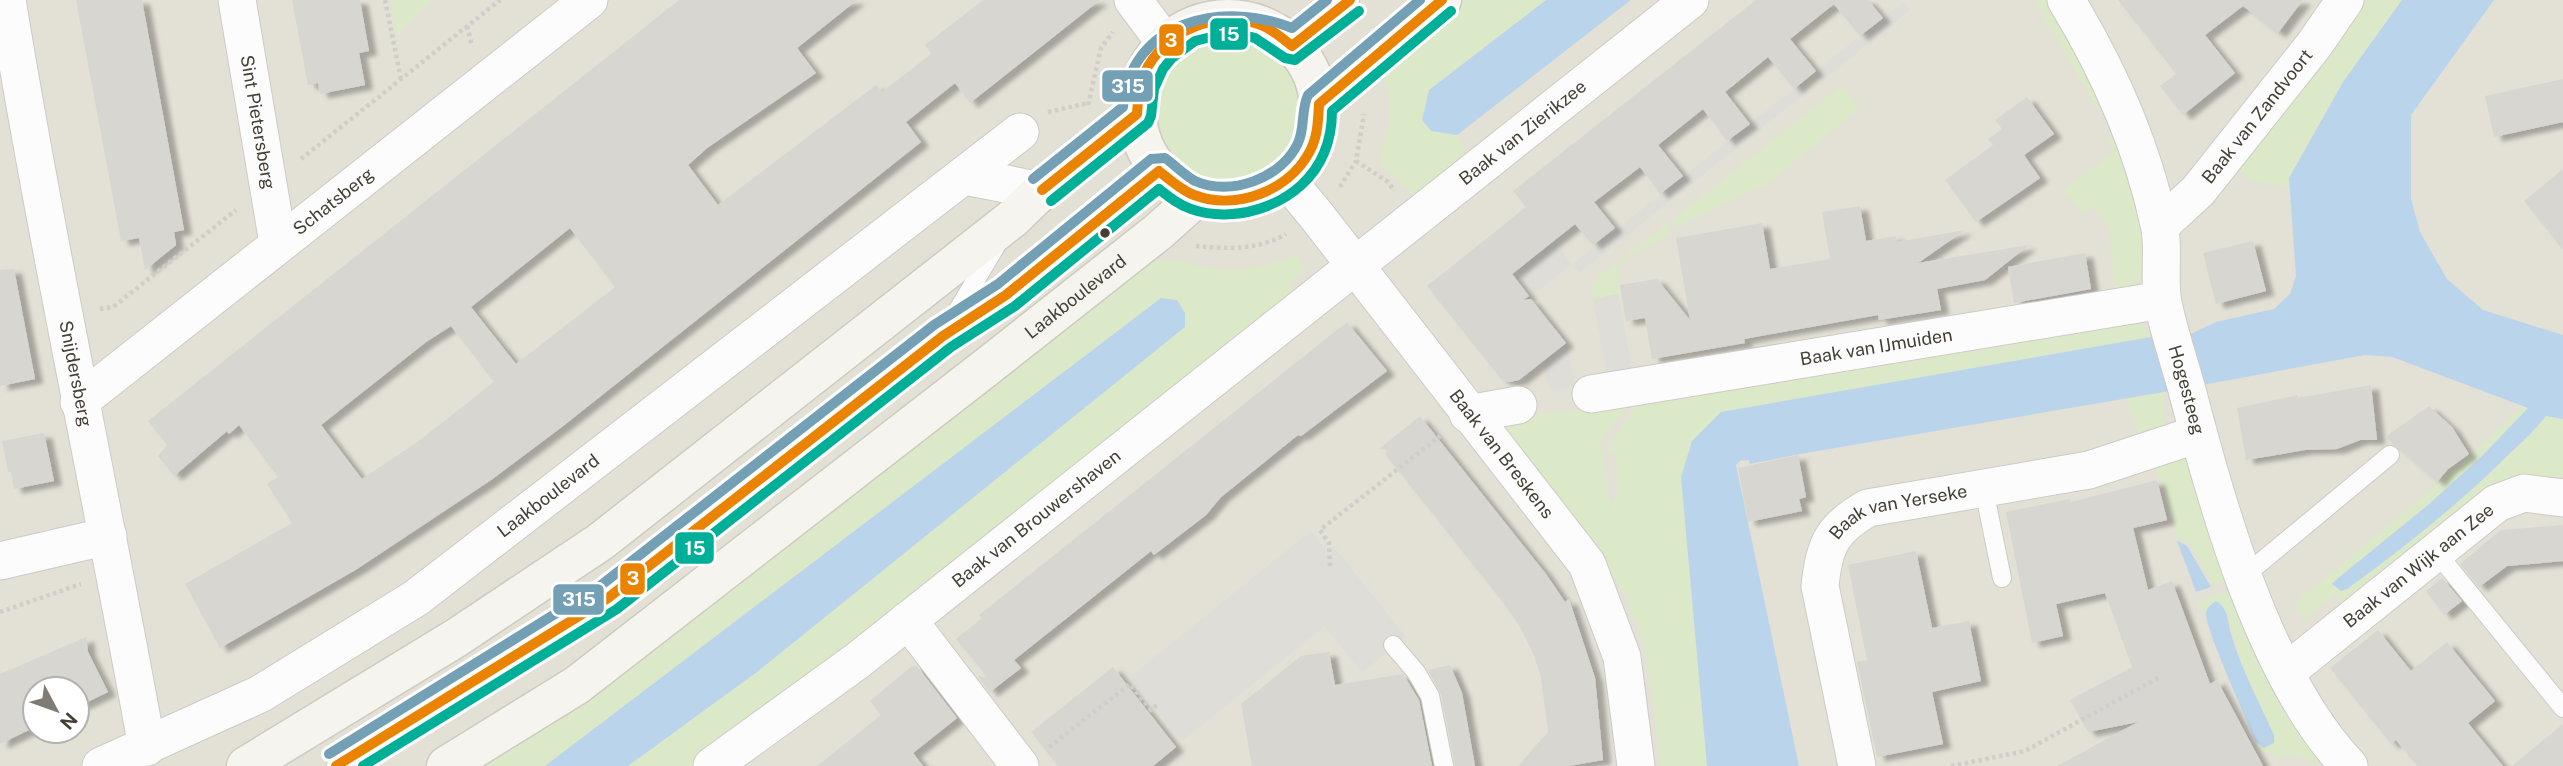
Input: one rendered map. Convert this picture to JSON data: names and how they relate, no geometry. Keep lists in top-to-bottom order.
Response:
{
  "streets": {
    "main road": ["Laakboulevard"],
    "street": [
      "Baak van Zandvoort",
      "Sint Pietersberg",
      "Baak van Zierikzee",
      "Schatsberg",
      "Baak van IJmuiden",
      "Snijdersberg",
      "Hogesteeg",
      "Baak van Breskens",
      "Baak van Yerseke",
      "Baak van Brouwershaven",
      "Baak van Wijk aan Zee"
    ]
  },
  "crossings": [
    ["Baak van Zandvoort", "Hogesteeg"],
    ["Sint Pietersberg", "Schatsberg"],
    ["Baak van Zierikzee", "Baak van Breskens"],
    ["Baak van Zierikzee", "Baak van Brouwershaven"],
    ["Schatsberg", "Snijdersberg"],
    ["Laakboulevard", "Snijdersberg"],
    ["Laakboulevard", "Baak van Breskens"],
    ["Baak van IJmuiden", "Hogesteeg"],
    ["Hogesteeg", "Baak van Yerseke"],
    ["Hogesteeg", "Baak van Wijk aan Zee"],
    ["Baak van Breskens", "Baak van Brouwershaven"]
  ],
  "lines": ["transit line 3", "transit line 315", "transit line 15"],
  "north": "bottom right"
}
